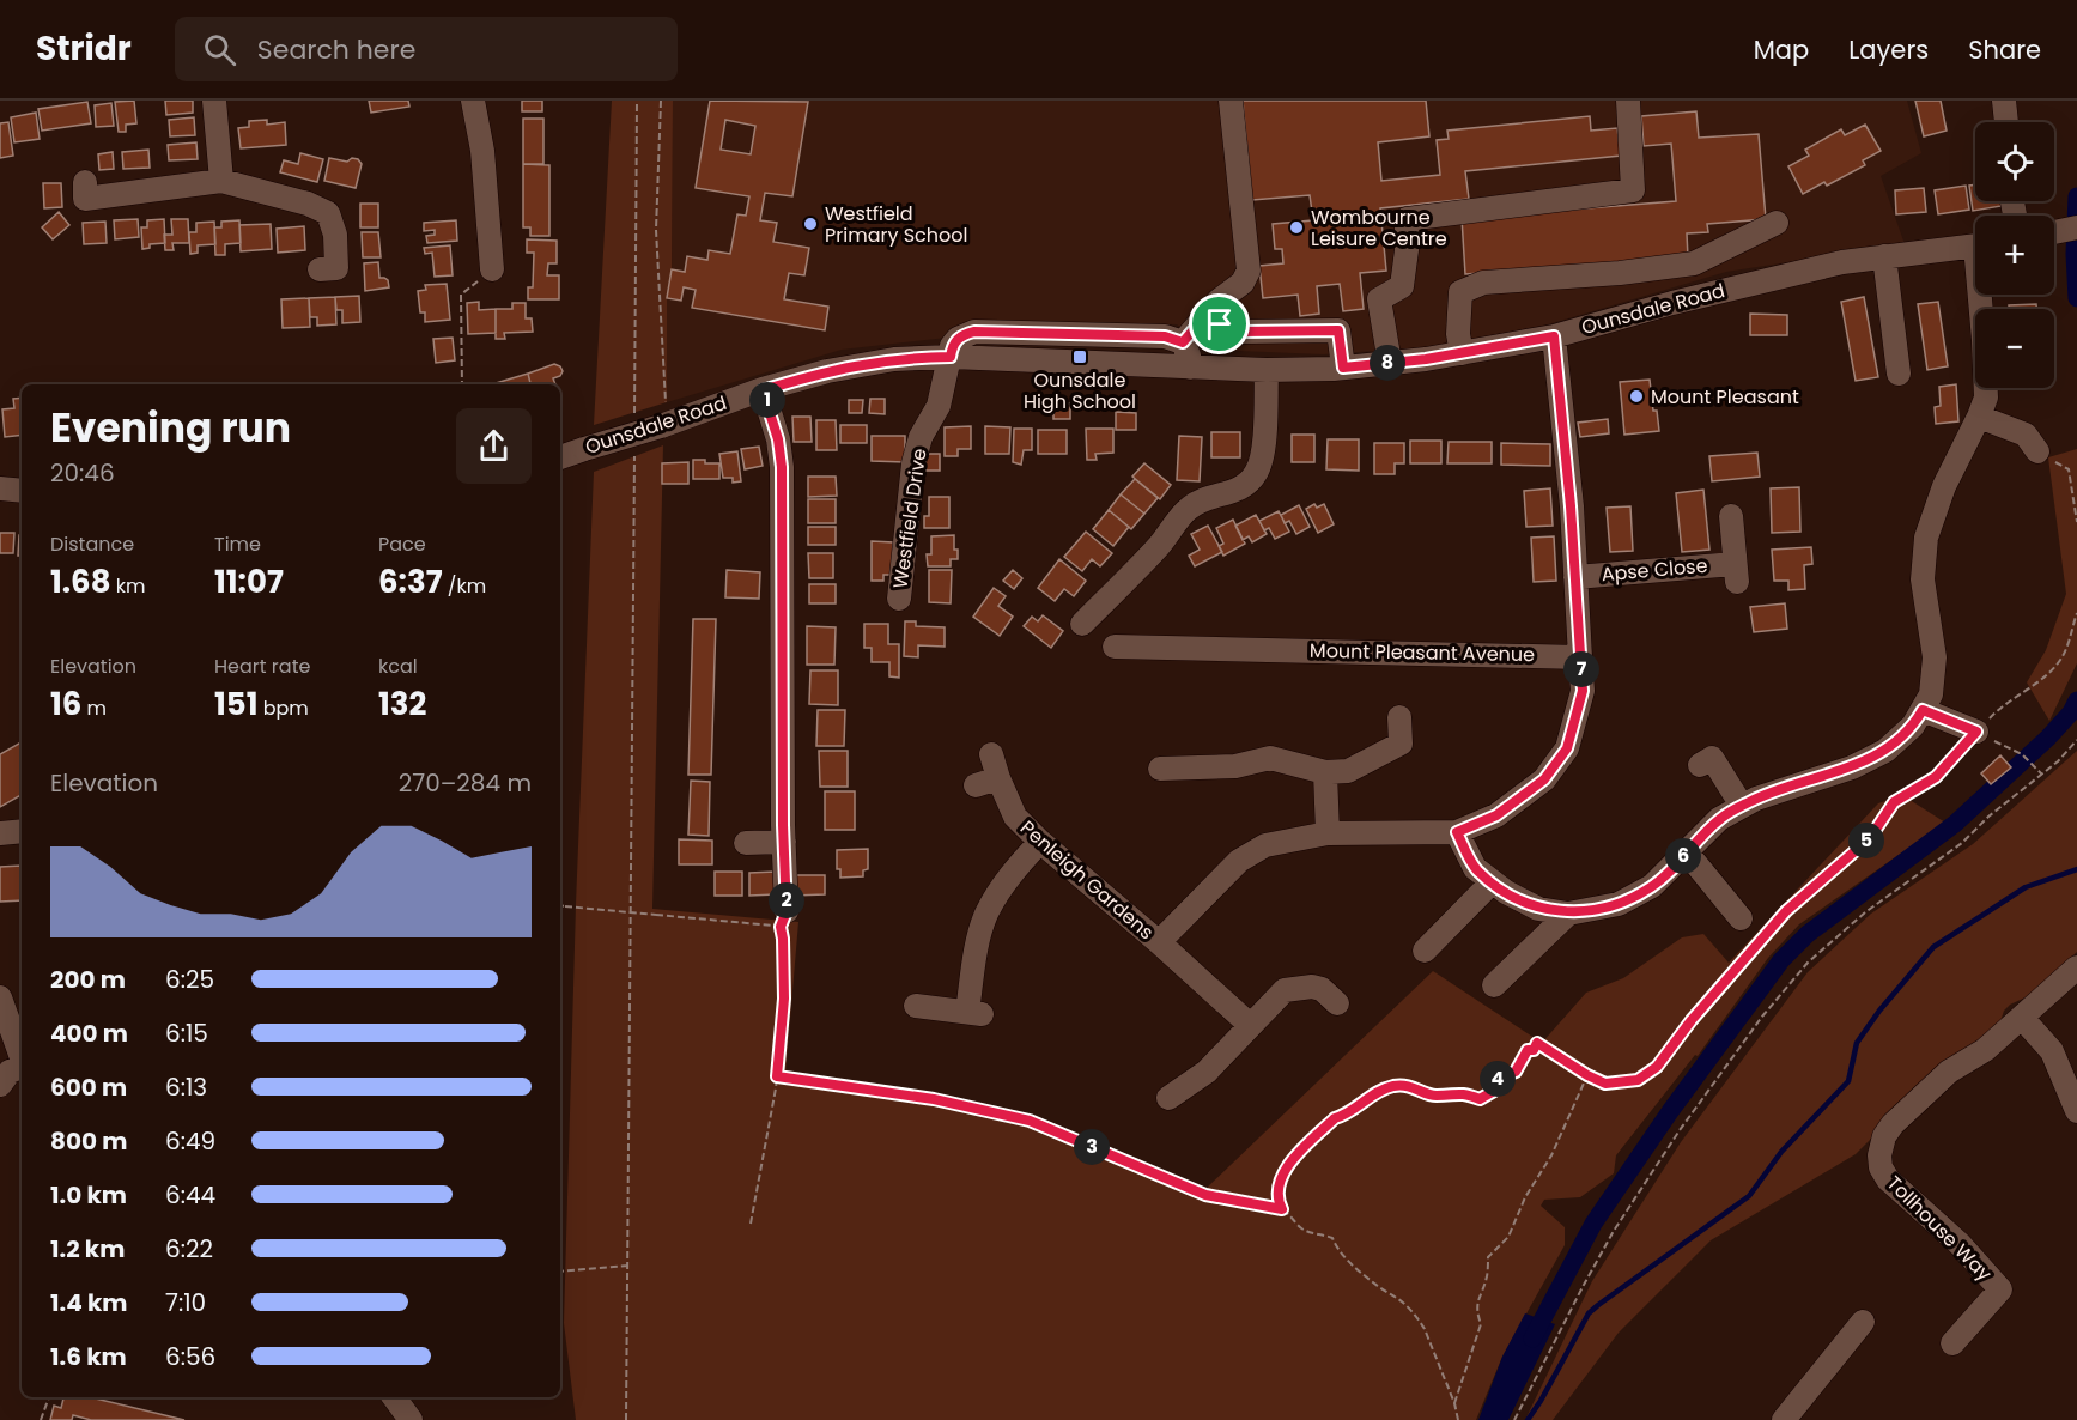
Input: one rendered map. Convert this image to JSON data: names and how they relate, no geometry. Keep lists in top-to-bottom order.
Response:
{
  "streets": {
    "street": [
      "Ounsdale Road",
      "Westfield Drive",
      "Apse Close",
      "Mount Pleasant Avenue",
      "Penleigh Gardens",
      "Tollhouse Way"
    ]
  },
  "crossings": [
    ["Ounsdale Road", "Westfield Drive"],
    ["Mount Pleasant Avenue", "Penleigh Gardens"]
  ],
  "places": {
    "other": ["Westfield Primary School", "Wombourne Leisure Centre", "Mount Pleasant"],
    "transit": ["Ounsdale High School"]
  },
  "page": {
    "header": "Stridr",
    "search": "Search here",
    "nav": ["Map", "Layers", "Share"],
    "map_buttons": ["+", "−"],
    "pins": [
      "8",
      "1",
      "7",
      "5",
      "6",
      "2",
      "4",
      "3"
    ],
    "heading": ["Evening run", "20:46"],
    "stats": [
      ["Distance", "1.68 km"],
      ["Time", "11:07"],
      ["Pace", "6:37 /km"],
      ["Elevation", "16 m"],
      ["Heart rate", "151 bpm"],
      ["kcal", "132"]
    ],
    "chart": ["Elevation", "270–284 m"],
    "list": [
      {
        "name": "200 m",
        "note": "6:25"
      },
      {
        "name": "400 m",
        "note": "6:15"
      },
      {
        "name": "600 m",
        "note": "6:13"
      },
      {
        "name": "800 m",
        "note": "6:49"
      },
      {
        "name": "1.0 km",
        "note": "6:44"
      },
      {
        "name": "1.2 km",
        "note": "6:22"
      },
      {
        "name": "1.4 km",
        "note": "7:10"
      },
      {
        "name": "1.6 km",
        "note": "6:56"
      }
    ]
  }
}
